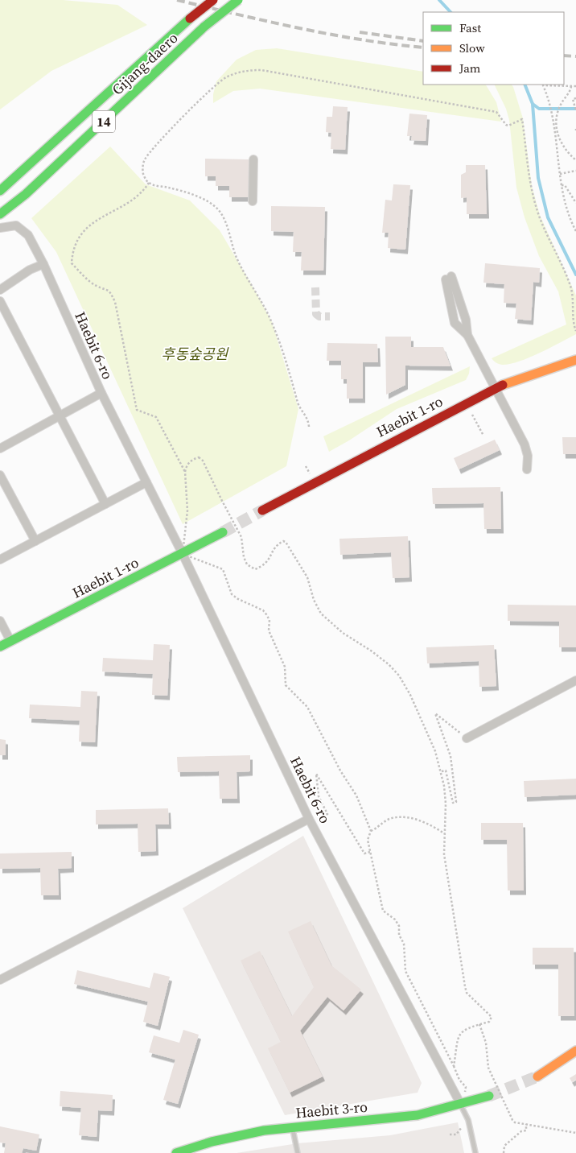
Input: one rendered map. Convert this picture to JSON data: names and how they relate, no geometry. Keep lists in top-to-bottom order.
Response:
{
  "streets": {
    "street": [
      "Gijang-daero",
      "14",
      "Haebit 6-ro",
      "Haebit 1-ro",
      "Haebit 3-ro"
    ]
  },
  "crossings": [
    ["Haebit 6-ro", "Haebit 1-ro"],
    ["Haebit 6-ro", "Haebit 3-ro"]
  ],
  "parks": ["후동숲공원"],
  "legend": ["Fast", "Slow", "Jam"]
}
